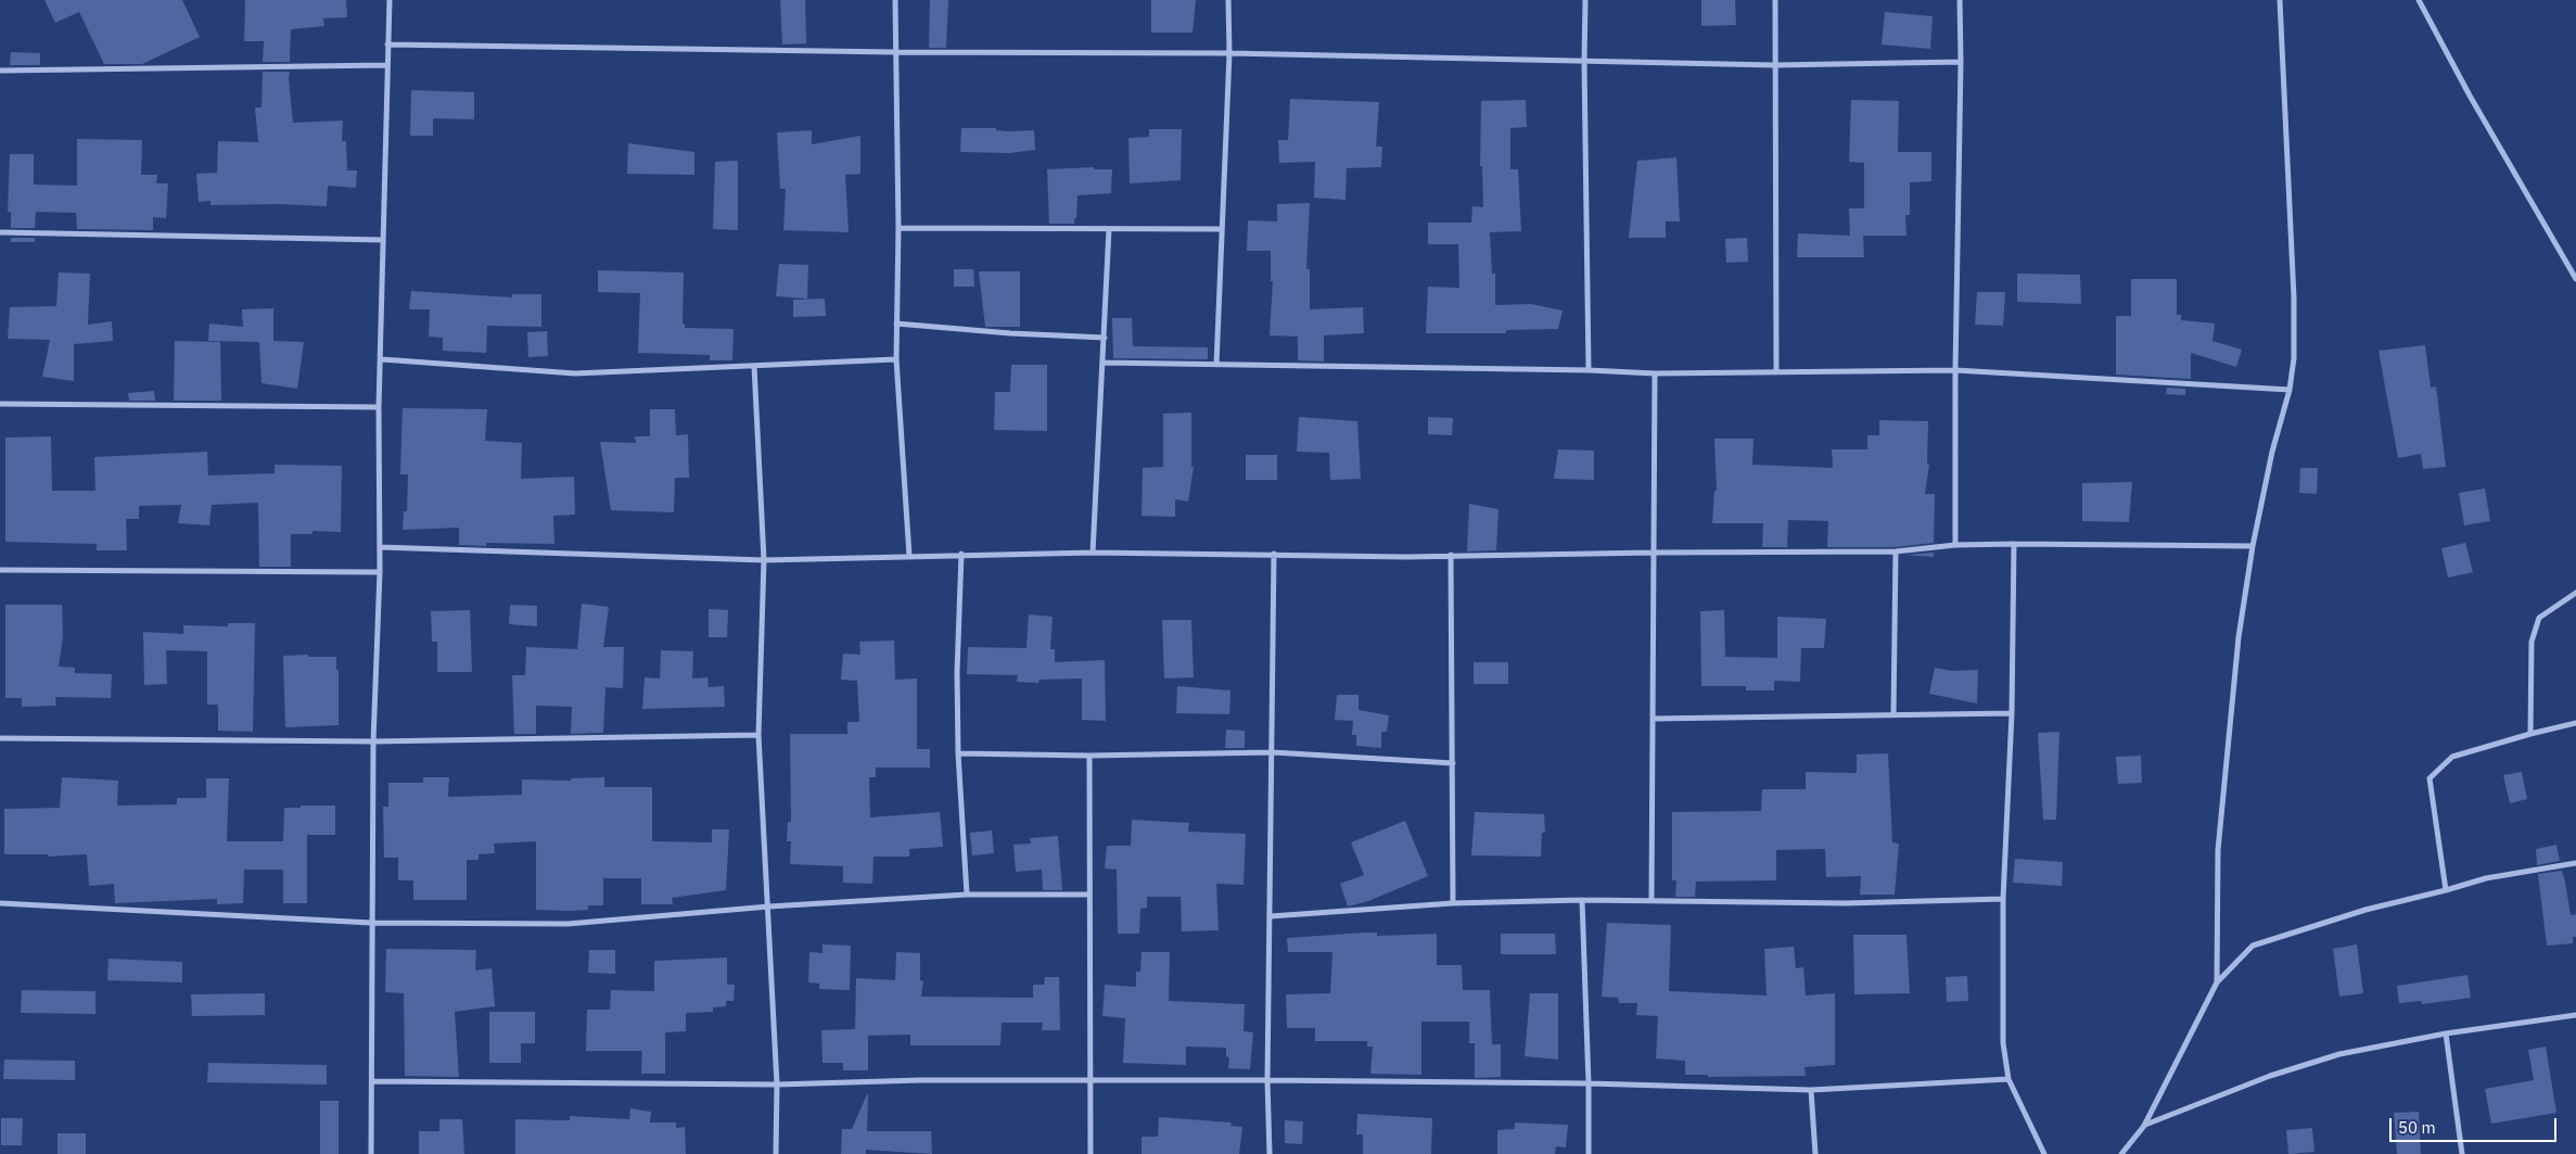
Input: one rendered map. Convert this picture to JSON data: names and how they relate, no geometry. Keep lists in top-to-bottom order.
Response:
{
  "scale_bar": "50 m"
}
